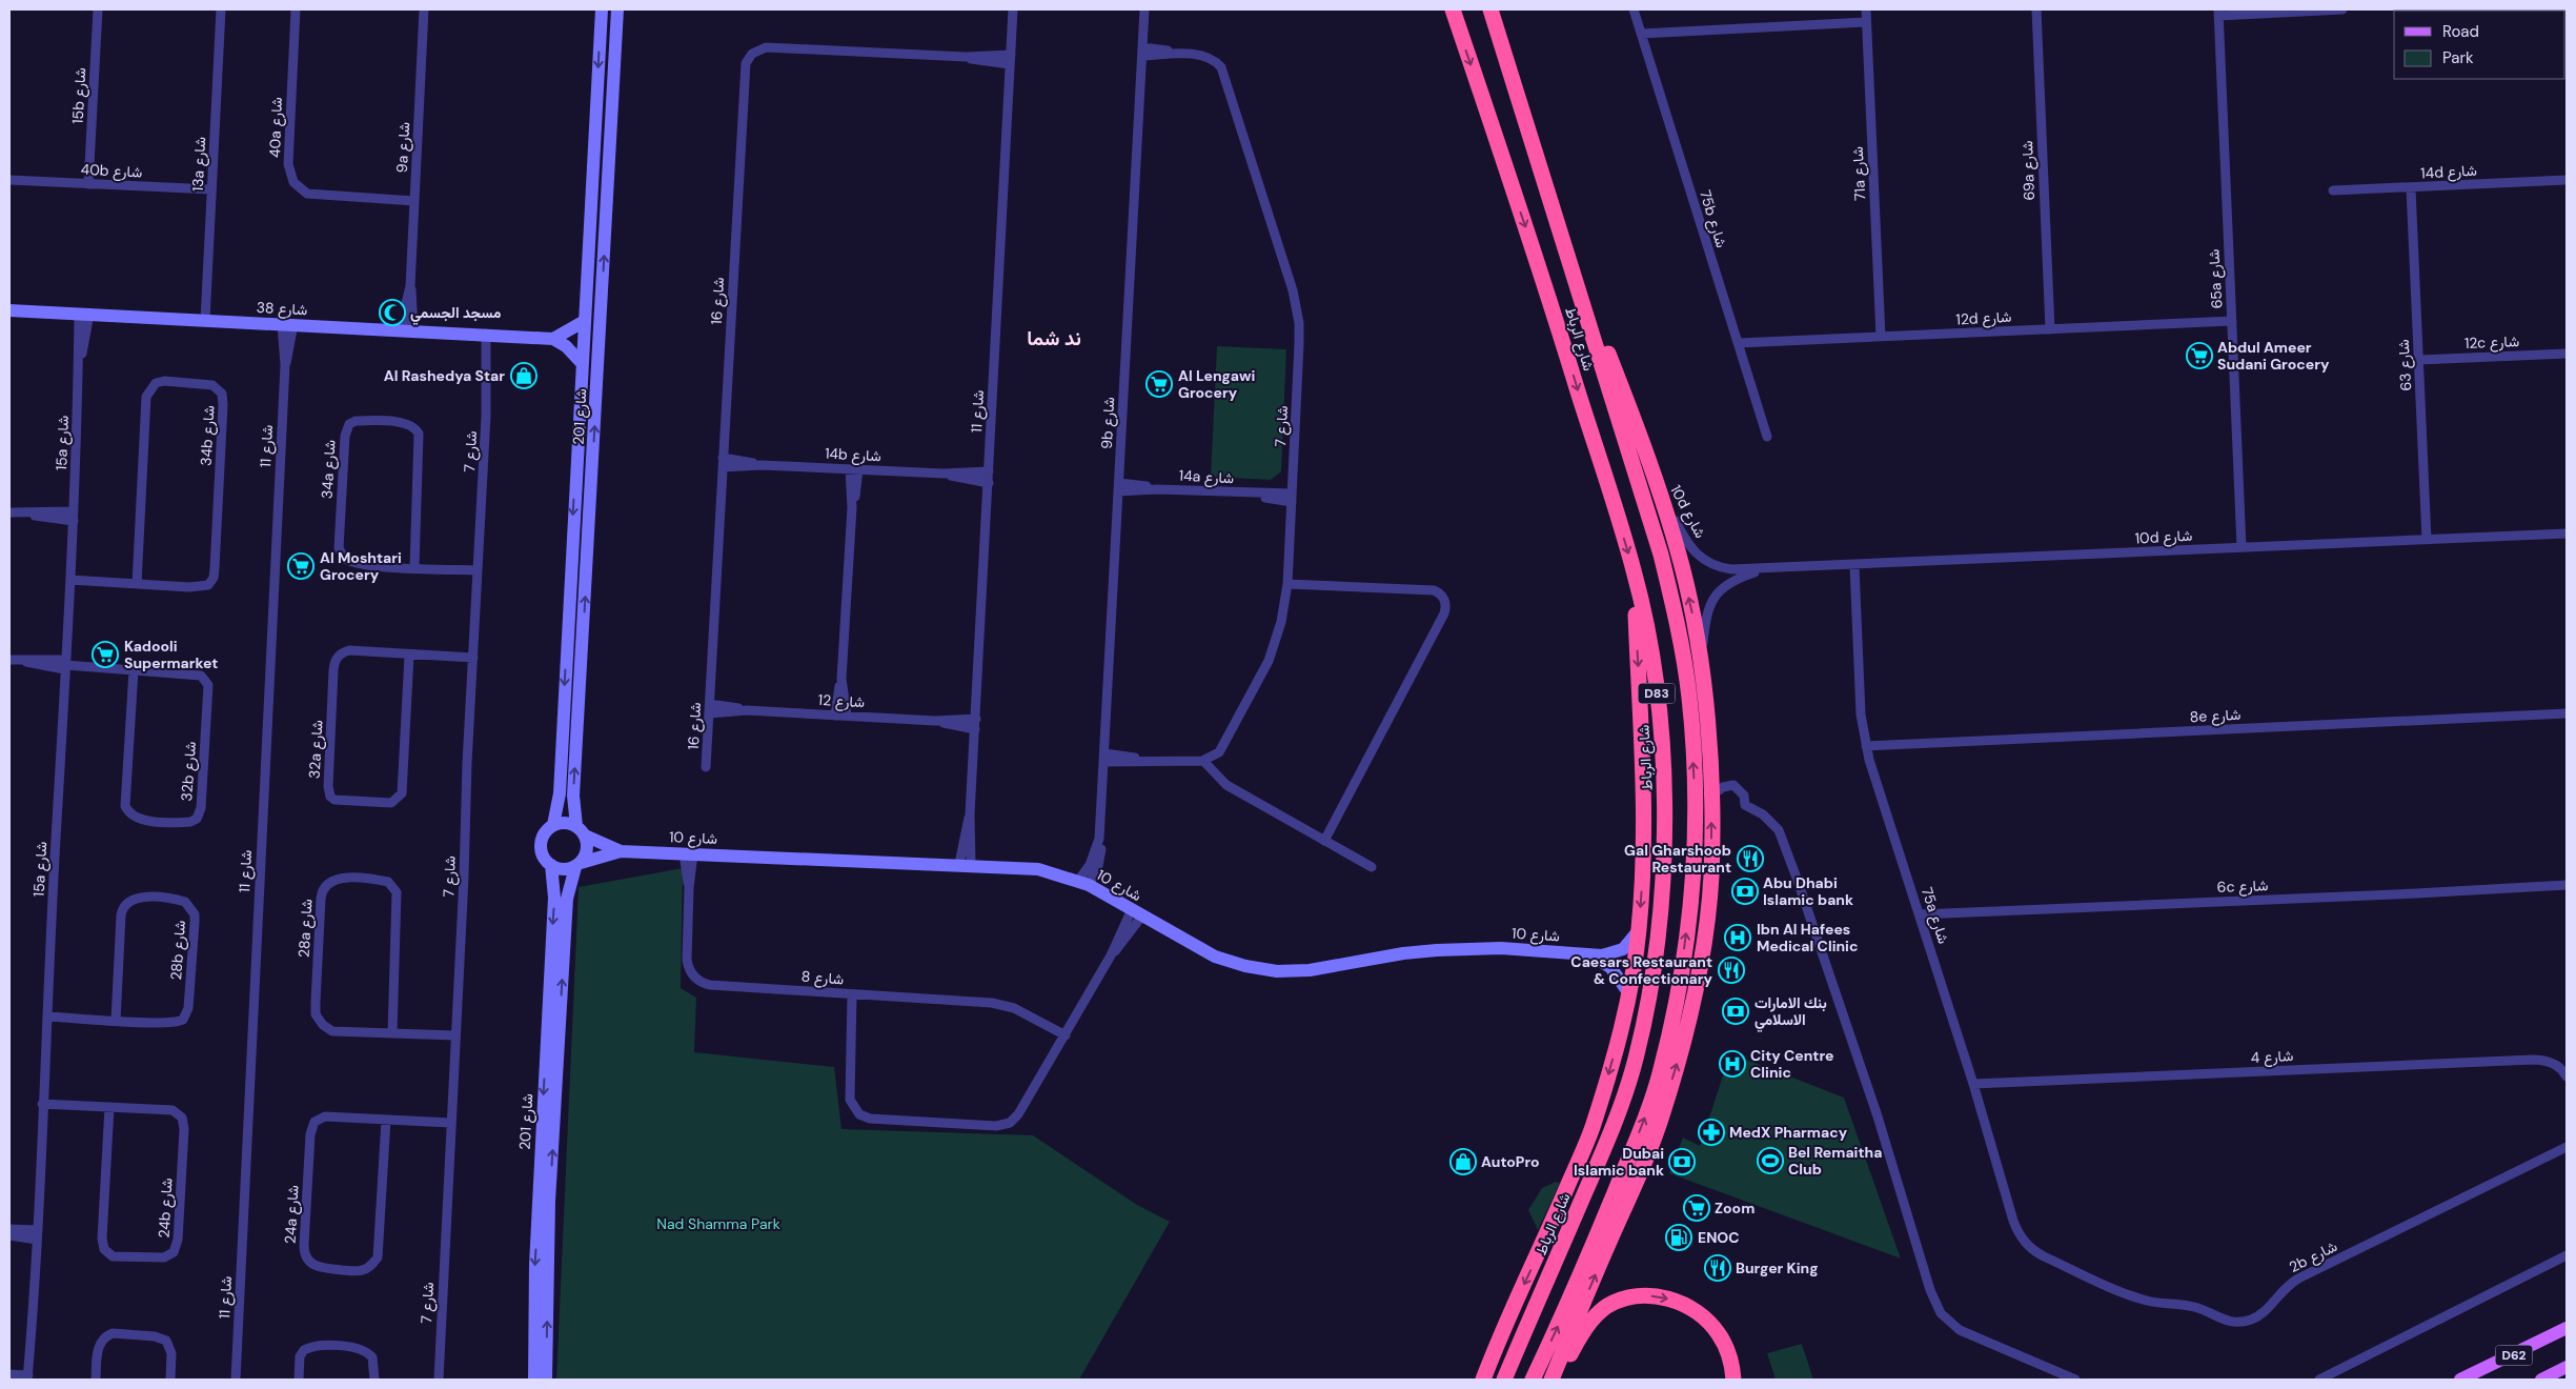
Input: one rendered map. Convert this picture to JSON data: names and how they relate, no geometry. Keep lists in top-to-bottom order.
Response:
{
  "streets": {
    "highway": ["شارع الرباط", "D83"],
    "main road": ["D62"],
    "street": [
      "15b شارع",
      "40a شارع",
      "9a شارع",
      "13a شارع",
      "40b شارع",
      "69a شارع",
      "14d شارع",
      "71a شارع",
      "75b شارع",
      "65a شارع",
      "شارع 16",
      "شارع 38",
      "12d شارع",
      "12c شارع",
      "شارع 63",
      "شارع 11",
      "شارع 201",
      "9b شارع",
      "شارع 7",
      "34b شارع",
      "15a شارع",
      "14b شارع",
      "34a شارع",
      "14a شارع",
      "10d شارع",
      "شارع 12",
      "8e شارع",
      "32a شارع",
      "32b شارع",
      "شارع 10",
      "6c شارع",
      "75a شارع",
      "28a شارع",
      "28b شارع",
      "شارع 8",
      "شارع 4",
      "24b شارع",
      "24a شارع",
      "2b شارع"
    ]
  },
  "crossings": [
    ["15b شارع", "40b شارع"],
    ["40a شارع", "9a شارع"],
    ["9a شارع", "شارع 38"],
    ["13a شارع", "40b شارع"],
    ["13a شارع", "شارع 38"],
    ["69a شارع", "12d شارع"],
    ["14d شارع", "شارع 63"],
    ["71a شارع", "12d شارع"],
    ["75b شارع", "12d شارع"],
    ["65a شارع", "12d شارع"],
    ["65a شارع", "10d شارع"],
    ["شارع 16", "شارع 11"],
    ["شارع 16", "14b شارع"],
    ["شارع 16", "شارع 12"],
    ["شارع 38", "شارع 11"],
    ["شارع 38", "شارع 7"],
    ["شارع 38", "15a شارع"],
    ["12c شارع", "شارع 63"],
    ["شارع 63", "10d شارع"],
    ["شارع 11", "14b شارع"],
    ["شارع 11", "شارع 12"],
    ["شارع 11", "شارع 10"],
    ["شارع 201", "شارع 10"],
    ["9b شارع", "شارع 7"],
    ["9b شارع", "14a شارع"],
    ["9b شارع", "شارع 10"],
    ["شارع 7", "34a شارع"],
    ["شارع 7", "14a شارع"],
    ["شارع 7", "32a شارع"],
    ["شارع 7", "28a شارع"],
    ["شارع 7", "24a شارع"],
    ["34b شارع", "15a شارع"],
    ["15a شارع", "32b شارع"],
    ["15a شارع", "28b شارع"],
    ["15a شارع", "24b شارع"],
    ["10d شارع", "75a شارع"],
    ["8e شارع", "75a شارع"],
    ["شارع 10", "شارع 8"],
    ["6c شارع", "75a شارع"],
    ["75a شارع", "شارع 4"],
    ["75a شارع", "2b شارع"]
  ],
  "districts": ["ند شما"],
  "parks": ["Nad Shamma Park"],
  "places": {
    "mosque": ["مسجد الجسمي"],
    "supermarket": [
      "Abdul Ameer Sudani Grocery",
      "Al Lengawi Grocery",
      "Al Moshtari Grocery",
      "Kadooli Supermarket",
      "Zoom"
    ],
    "shop": ["Al Rashedya Star", "AutoPro"],
    "restaurant": ["Gal Gharshoob Restaurant", "Caesars Restaurant & Confectionary", "Burger King"],
    "bank": ["Abu Dhabi Islamic bank", "بنك الامارات الاسلامي", "Dubai Islamic bank"],
    "hospital": ["Ibn Al Hafees Medical Clinic", "City Centre Clinic"],
    "pharmacy": ["MedX Pharmacy"],
    "sports": ["Bel Remaitha Club"],
    "fuel station": ["ENOC"]
  },
  "legend": ["Road", "Park"]
}
